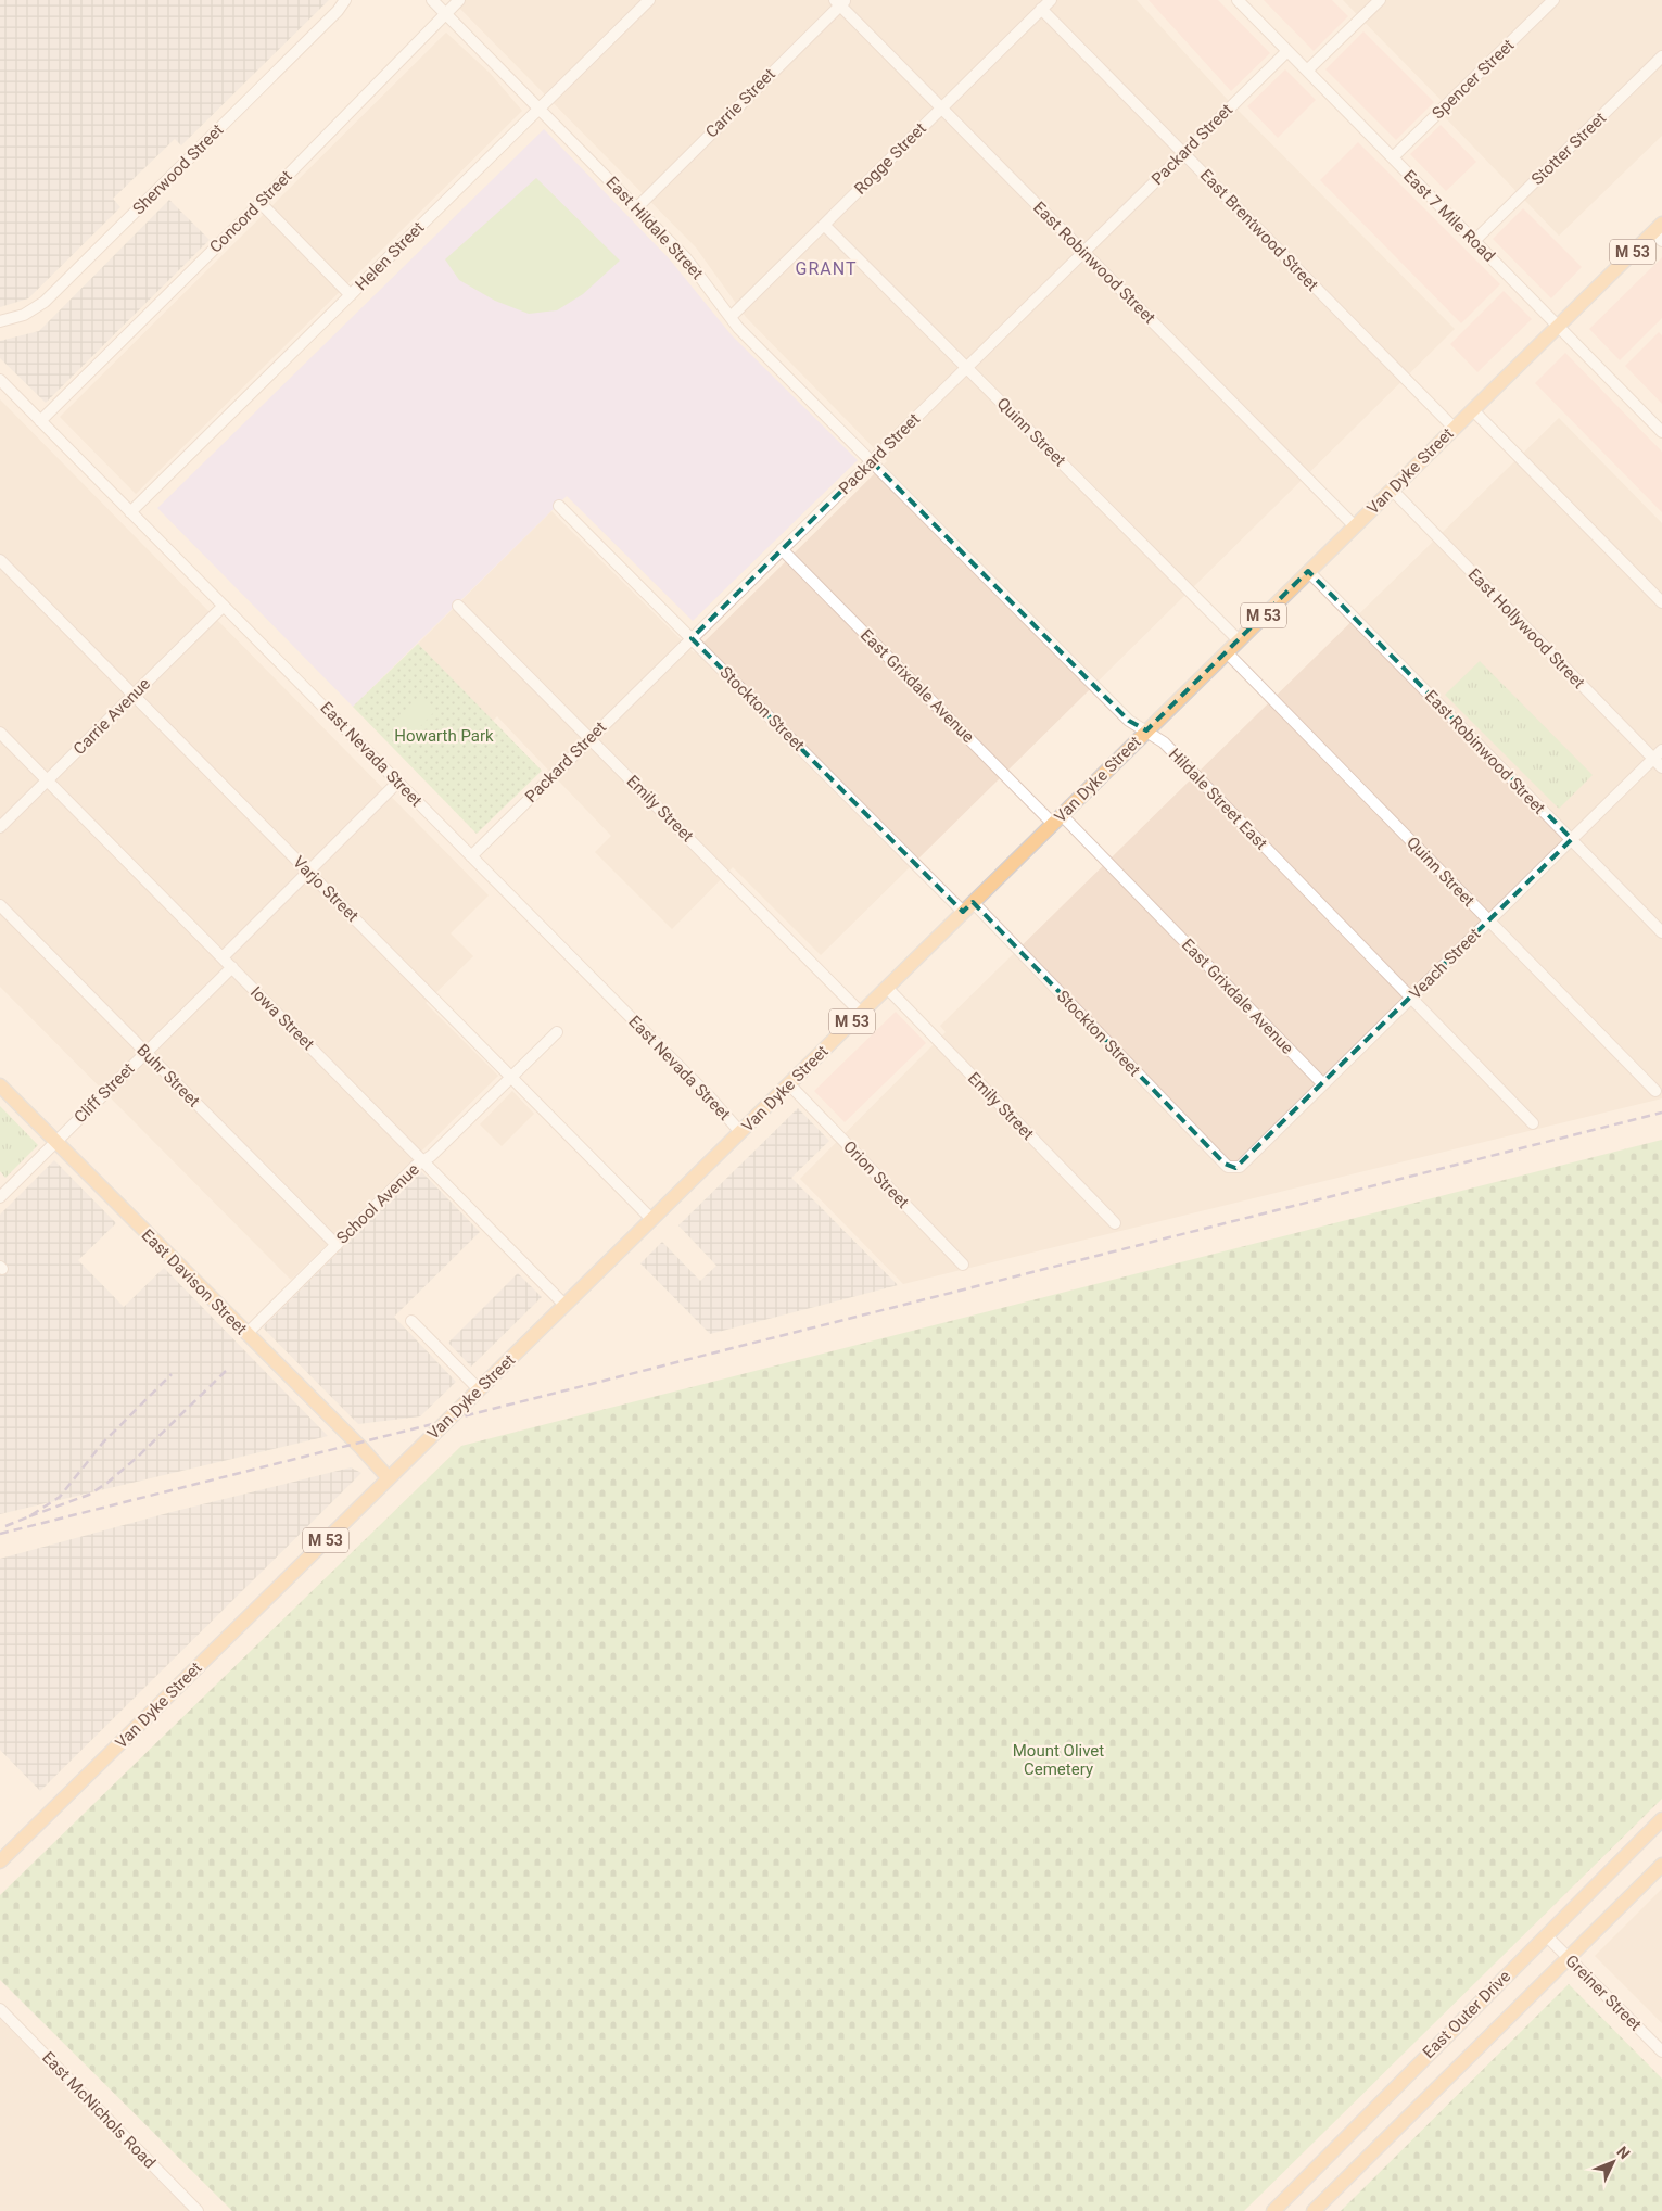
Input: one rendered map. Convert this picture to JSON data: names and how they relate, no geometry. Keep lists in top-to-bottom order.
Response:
{
  "streets": {
    "main road": [
      "M 53",
      "Van Dyke Street",
      "East Davison Street",
      "East Outer Drive"
    ],
    "street": [
      "Spencer Street",
      "Carrie Street",
      "Packard Street",
      "Stotter Street",
      "Rogge Street",
      "Sherwood Street",
      "Concord Street",
      "East 7 Mile Road",
      "East Hildale Street",
      "East Brentwood Street",
      "Helen Street",
      "East Robinwood Street",
      "Quinn Street",
      "East Hollywood Street",
      "East Grixdale Avenue",
      "Stockton Street",
      "Carrie Avenue",
      "East Nevada Street",
      "Hildale Street East",
      "Emily Street",
      "Varjo Street",
      "Veach Street",
      "Iowa Street",
      "Buhr Street",
      "Cliff Street",
      "Orion Street",
      "School Avenue",
      "Greiner Street",
      "East McNichols Road"
    ]
  },
  "crossings": [
    ["Spencer Street", "East 7 Mile Road"],
    ["Carrie Street", "East Hildale Street"],
    ["Carrie Street", "East Robinwood Street"],
    ["Packard Street", "East 7 Mile Road"],
    ["Packard Street", "East Hildale Street"],
    ["Packard Street", "East Brentwood Street"],
    ["Packard Street", "East Robinwood Street"],
    ["Packard Street", "Quinn Street"],
    ["Packard Street", "East Grixdale Avenue"],
    ["Packard Street", "Stockton Street"],
    ["Packard Street", "East Nevada Street"],
    ["Packard Street", "Hildale Street East"],
    ["Packard Street", "Emily Street"],
    ["Stotter Street", "East 7 Mile Road"],
    ["Rogge Street", "East Hildale Street"],
    ["Rogge Street", "East Brentwood Street"],
    ["Rogge Street", "East Robinwood Street"],
    ["Rogge Street", "Quinn Street"],
    ["Concord Street", "East Hildale Street"],
    ["Concord Street", "East Nevada Street"],
    ["East 7 Mile Road", "Van Dyke Street"],
    ["East Hildale Street", "Helen Street"],
    ["East Hildale Street", "Hildale Street East"],
    ["East Brentwood Street", "Van Dyke Street"],
    ["Helen Street", "East Nevada Street"],
    ["East Robinwood Street", "Van Dyke Street"],
    ["East Robinwood Street", "Veach Street"],
    ["Quinn Street", "Van Dyke Street"],
    ["Quinn Street", "Veach Street"],
    ["Van Dyke Street", "East Hollywood Street"],
    ["Van Dyke Street", "East Grixdale Avenue"],
    ["Van Dyke Street", "Stockton Street"],
    ["Van Dyke Street", "East Nevada Street"],
    ["Van Dyke Street", "Hildale Street East"],
    ["Van Dyke Street", "Emily Street"],
    ["Van Dyke Street", "Varjo Street"],
    ["Van Dyke Street", "Iowa Street"],
    ["Van Dyke Street", "Orion Street"],
    ["Van Dyke Street", "East Davison Street"],
    ["East Hollywood Street", "Veach Street"],
    ["East Grixdale Avenue", "Veach Street"],
    ["Stockton Street", "Veach Street"],
    ["Carrie Avenue", "East Nevada Street"],
    ["Carrie Avenue", "Varjo Street"],
    ["Carrie Avenue", "Iowa Street"],
    ["Hildale Street East", "Veach Street"],
    ["Varjo Street", "School Avenue"],
    ["Iowa Street", "Cliff Street"],
    ["Iowa Street", "School Avenue"],
    ["Buhr Street", "Cliff Street"],
    ["Buhr Street", "School Avenue"],
    ["Cliff Street", "East Davison Street"],
    ["School Avenue", "East Davison Street"],
    ["Greiner Street", "East Outer Drive"]
  ],
  "districts": ["GRANT"],
  "parks": ["Howarth Park", "Mount Olivet Cemetery"],
  "north": "top right"
}
